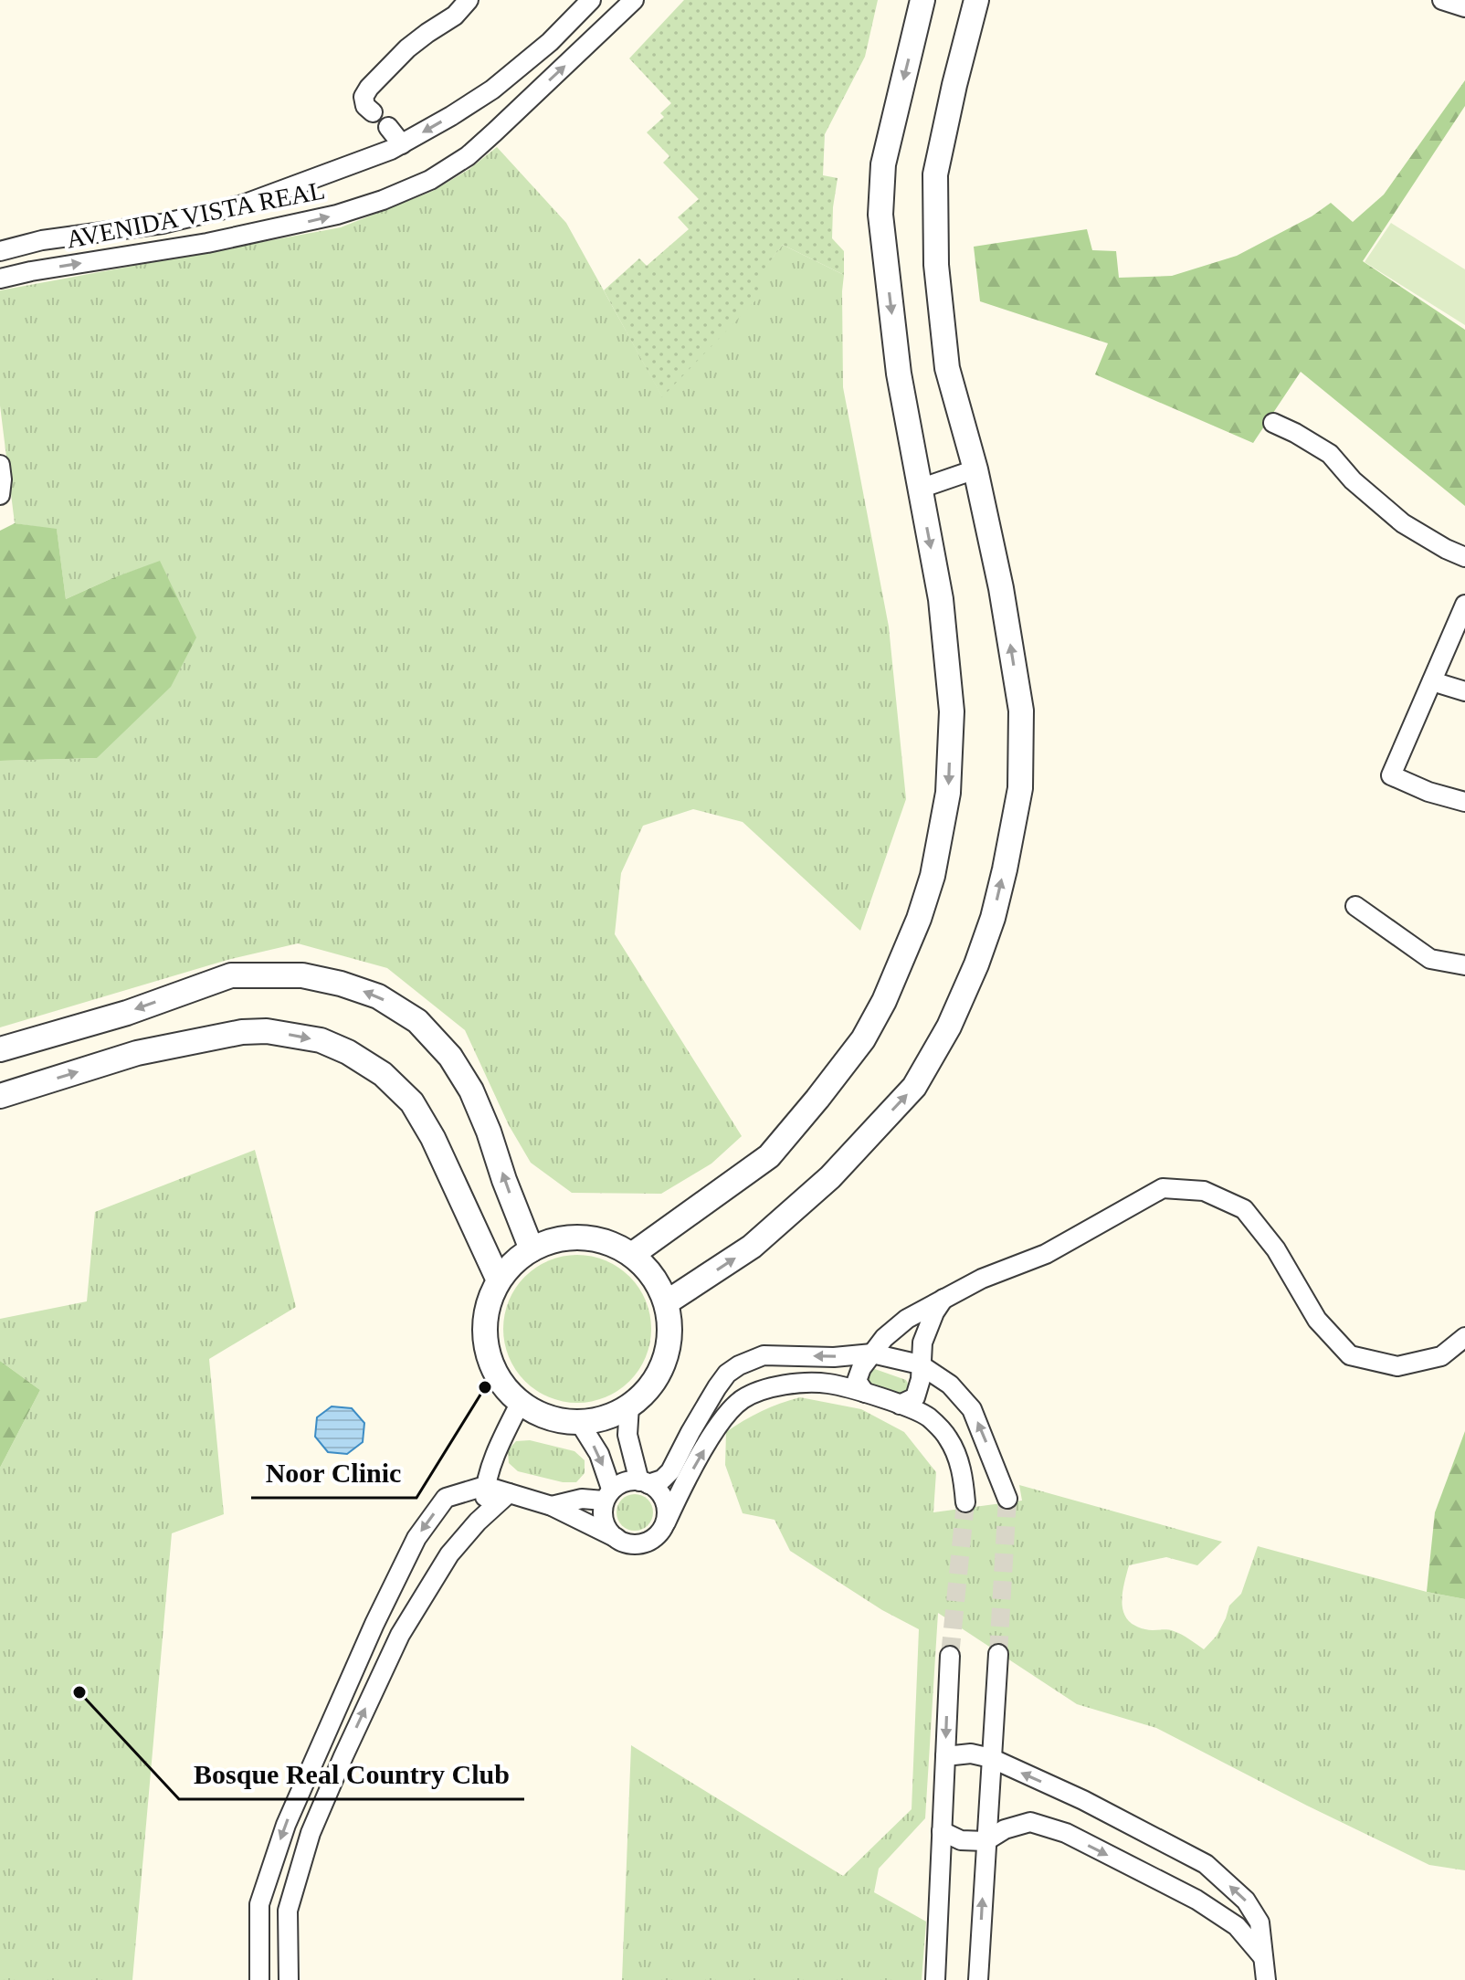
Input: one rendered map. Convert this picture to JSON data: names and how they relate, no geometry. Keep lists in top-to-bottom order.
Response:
{
  "streets": {
    "street": ["AVENIDA VISTA REAL"]
  },
  "places": ["Noor Clinic", "Bosque Real Country Club"]
}
